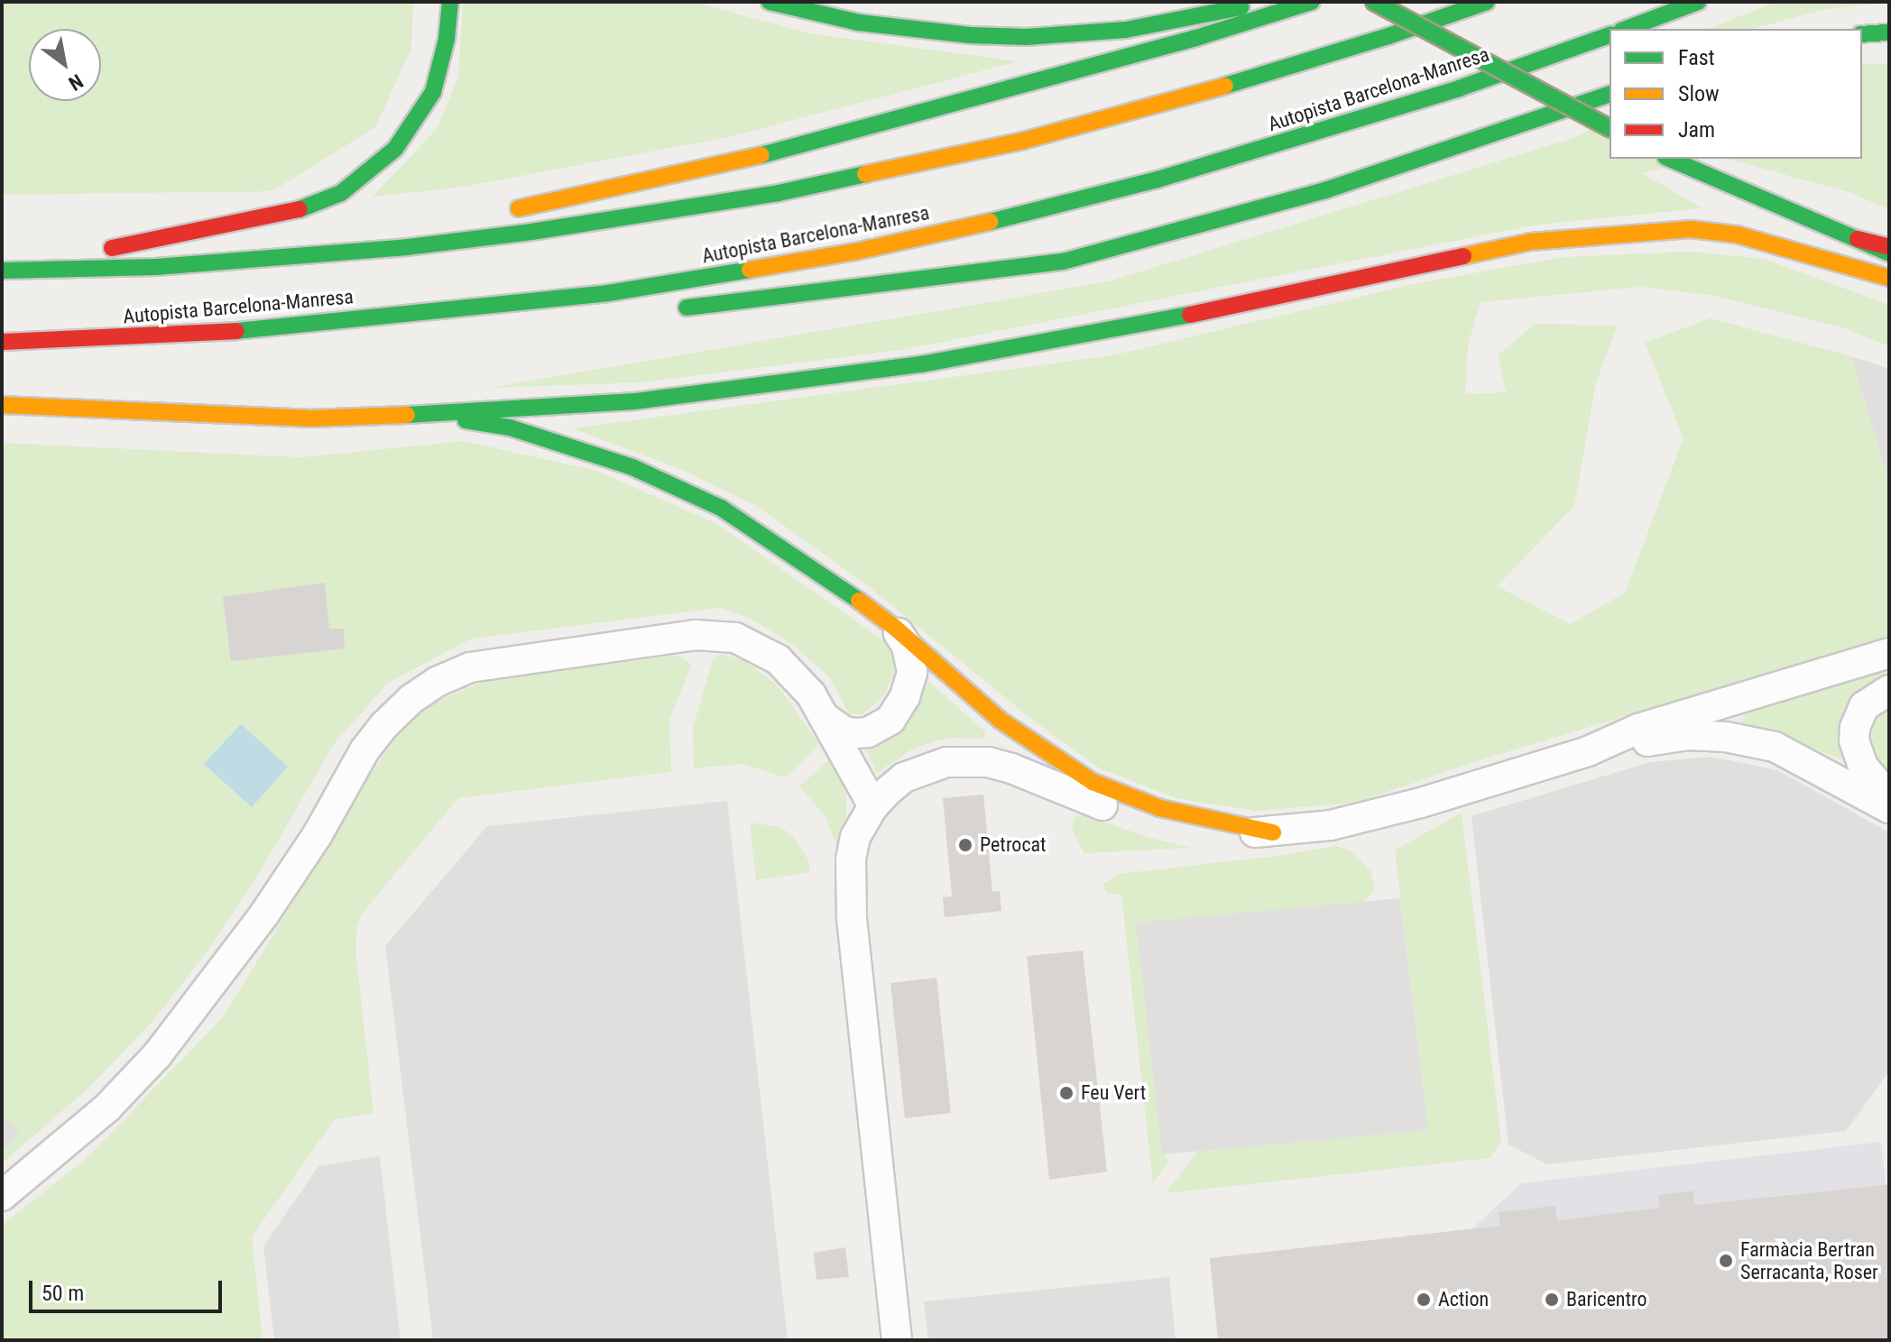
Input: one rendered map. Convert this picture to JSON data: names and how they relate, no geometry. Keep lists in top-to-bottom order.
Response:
{
  "streets": {
    "main road": ["Autopista Barcelona-Manresa"]
  },
  "places": [
    "Petrocat",
    "Feu Vert",
    "Farmàcia Bertran Serracanta, Roser",
    "Action",
    "Baricentro"
  ],
  "legend": ["Fast", "Slow", "Jam"],
  "scale_bar": "50 m",
  "north": "bottom right"
}
